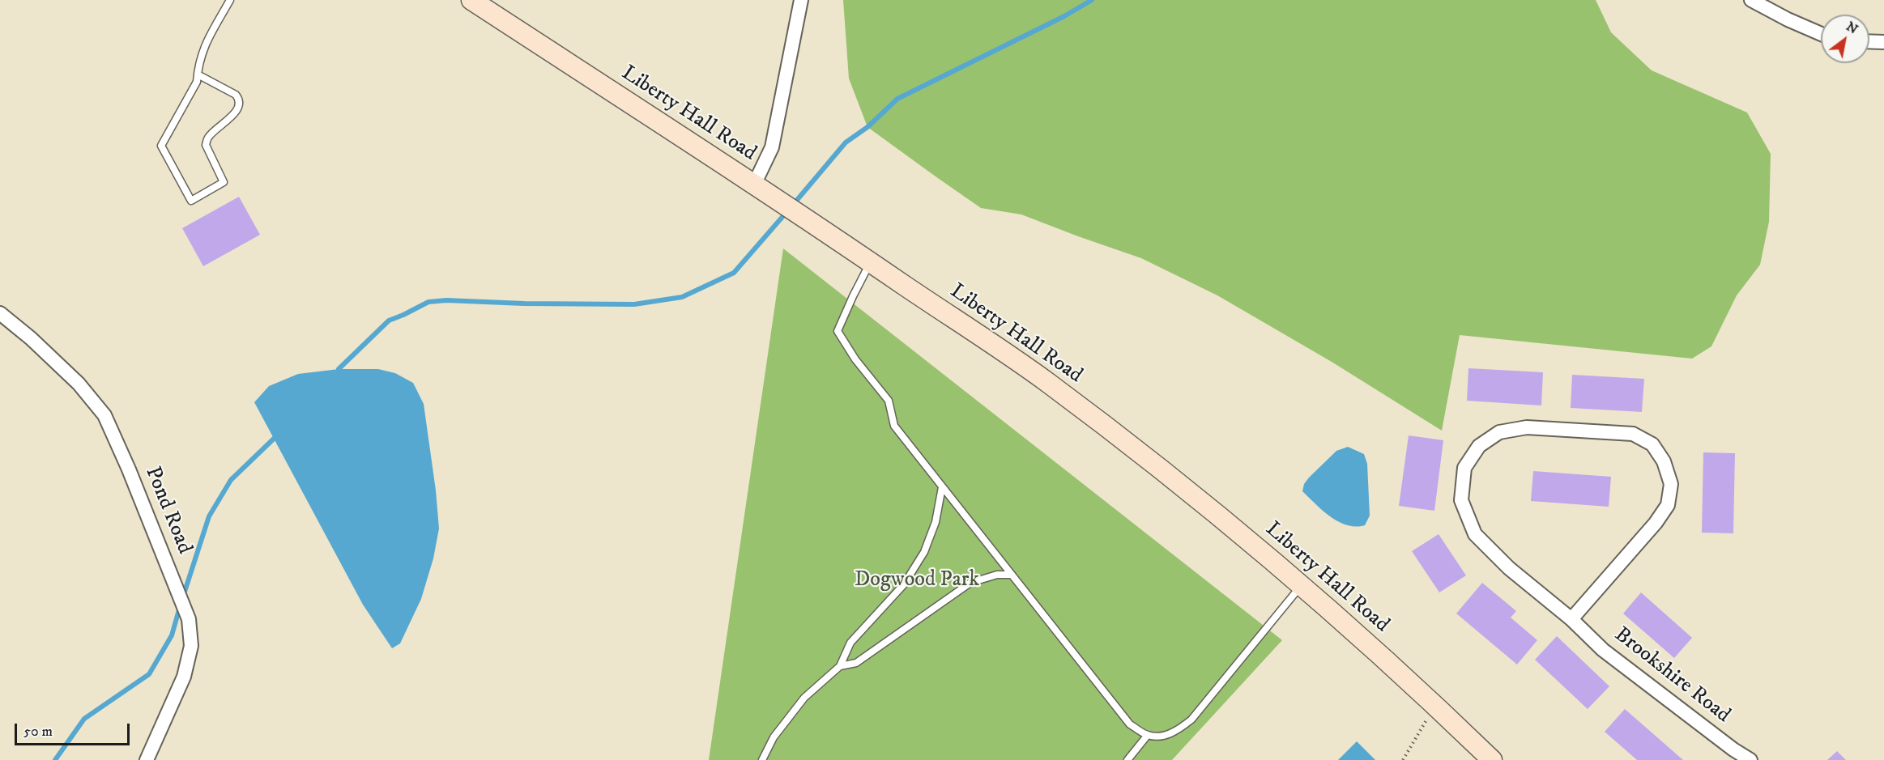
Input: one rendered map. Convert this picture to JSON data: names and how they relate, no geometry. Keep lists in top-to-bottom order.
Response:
{
  "streets": {
    "main road": ["Liberty Hall Road"],
    "street": ["Pond Road", "Brookshire Road"]
  },
  "parks": ["Dogwood Park"],
  "scale_bar": "50 m",
  "north": "top right"
}
